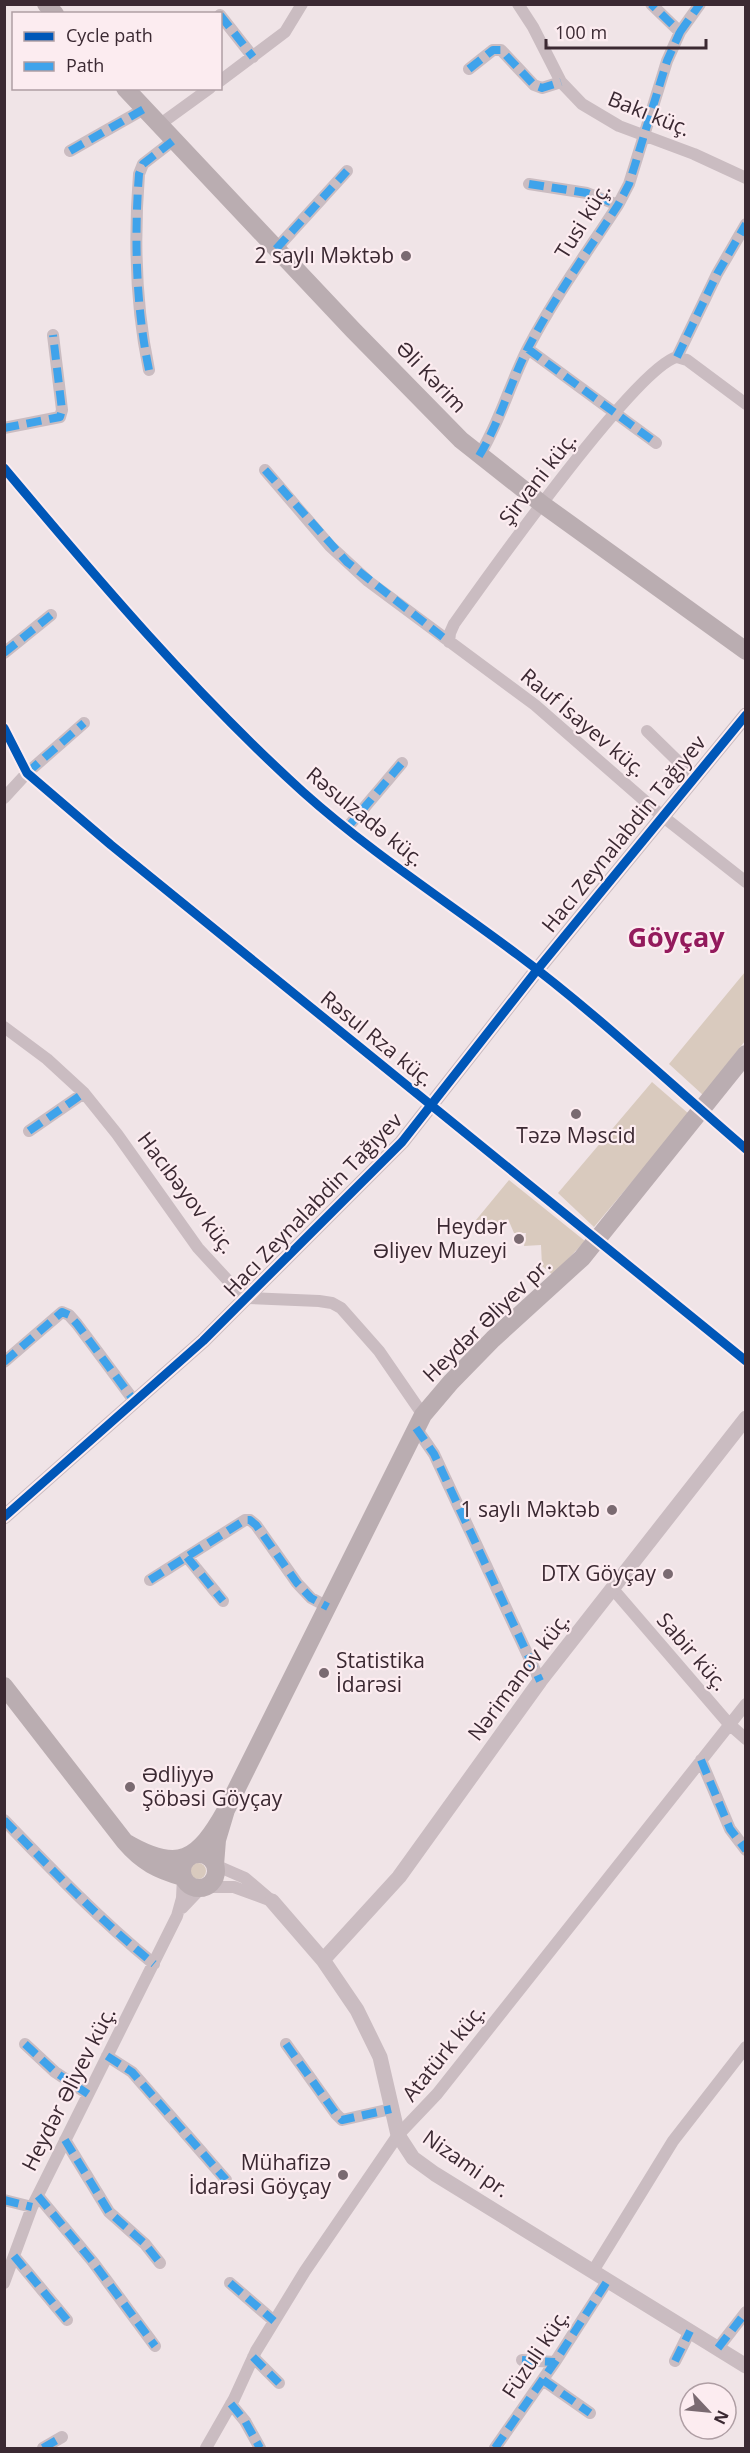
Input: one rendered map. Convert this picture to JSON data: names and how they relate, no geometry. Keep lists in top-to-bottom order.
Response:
{
  "streets": {
    "main road": ["Əli Kərim", "Heydər Əliyev pr."],
    "street": [
      "Bakı küç.",
      "Tusi küç.",
      "Şirvani küç.",
      "Rauf İsayev küç.",
      "Rəsulzadə küç.",
      "Hacı Zeynalabdin Tağıyev",
      "Rəsul Rza küç.",
      "Hacıbəyov küç.",
      "Sabir küç.",
      "Nərimanov küç.",
      "Atatürk küç.",
      "Heydər Əliyev küç.",
      "Nizami pr.",
      "Füzuli küç."
    ]
  },
  "crossings": [
    ["Bakı küç.", "Tusi küç."],
    ["Tusi küç.", "Əli Kərim"],
    ["Əli Kərim", "Şirvani küç."],
    ["Şirvani küç.", "Rauf İsayev küç."],
    ["Rauf İsayev küç.", "Hacı Zeynalabdin Tağıyev"],
    ["Rəsulzadə küç.", "Hacı Zeynalabdin Tağıyev"],
    ["Rəsulzadə küç.", "Heydər Əliyev pr."],
    ["Hacı Zeynalabdin Tağıyev", "Rəsul Rza küç."],
    ["Hacı Zeynalabdin Tağıyev", "Hacıbəyov küç."],
    ["Rəsul Rza küç.", "Heydər Əliyev pr."],
    ["Sabir küç.", "Nərimanov küç."],
    ["Sabir küç.", "Atatürk küç."],
    ["Nərimanov küç.", "Nizami pr."],
    ["Atatürk küç.", "Nizami pr."],
    ["Nizami pr.", "Füzuli küç."]
  ],
  "districts": ["Göyçay"],
  "places": [
    "2 saylı Məktəb",
    "Təzə Məscid",
    "Heydər Əliyev Muzeyi",
    "1 saylı Məktəb",
    "DTX Göyçay",
    "Statistika İdarəsi",
    "Ədliyyə Şöbəsi Göyçay",
    "Mühafizə İdarəsi Göyçay"
  ],
  "legend": ["Cycle path", "Path"],
  "scale_bar": "100 m",
  "north": "bottom right"
}
